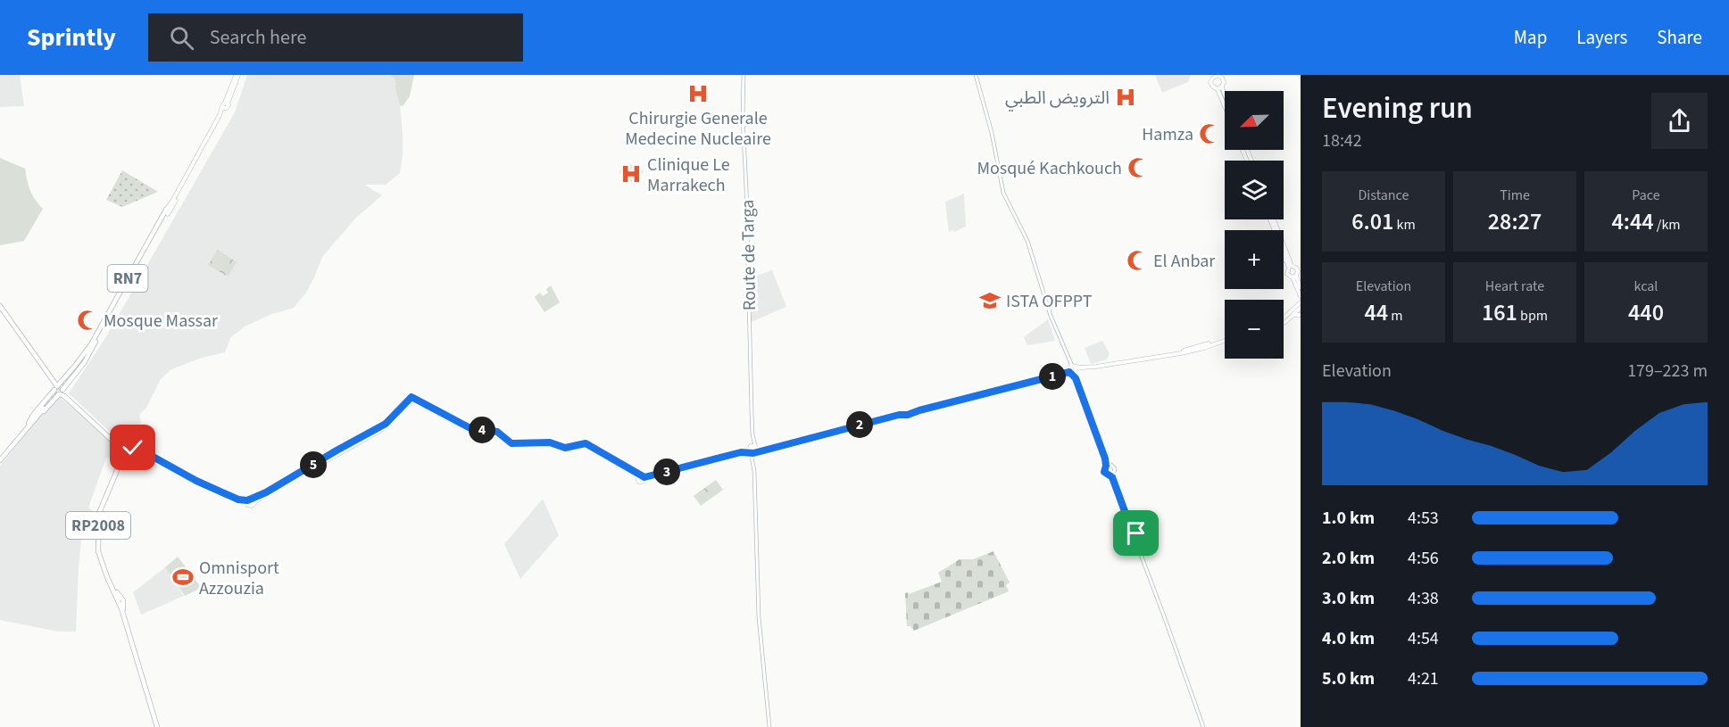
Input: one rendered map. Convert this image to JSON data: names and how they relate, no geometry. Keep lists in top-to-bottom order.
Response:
{
  "streets": {
    "highway": ["RN7", "RP2008"],
    "main road": ["Route de Targa"]
  },
  "places": {
    "hospital": ["Chirurgie Generale Medecine Nucleaire", "الترويض الطبي", "Clinique Le Marrakech"],
    "mosque": [
      "Hamza",
      "Mosqué Kachkouch",
      "El Anbar",
      "Mosque Massar"
    ],
    "school or university": ["ISTA OFPPT"],
    "sports": ["Omnisport Azzouzia"]
  },
  "north": "bottom left",
  "page": {
    "header": "Sprintly",
    "search": "Search here",
    "nav": ["Map", "Layers", "Share"],
    "heading": ["Evening run", "18:42"],
    "map_buttons": ["+", "−"],
    "stats": [
      ["Distance", "6.01 km"],
      ["Time", "28:27"],
      ["Pace", "4:44 /km"],
      ["Elevation", "44 m"],
      ["Heart rate", "161 bpm"],
      ["kcal", "440"]
    ],
    "chart": ["Elevation", "179–223 m"],
    "pins": [
      "1",
      "2",
      "4",
      "5",
      "3"
    ],
    "list": [
      {
        "name": "1.0 km",
        "note": "4:53"
      },
      {
        "name": "2.0 km",
        "note": "4:56"
      },
      {
        "name": "3.0 km",
        "note": "4:38"
      },
      {
        "name": "4.0 km",
        "note": "4:54"
      },
      {
        "name": "5.0 km",
        "note": "4:21"
      }
    ]
  }
}
